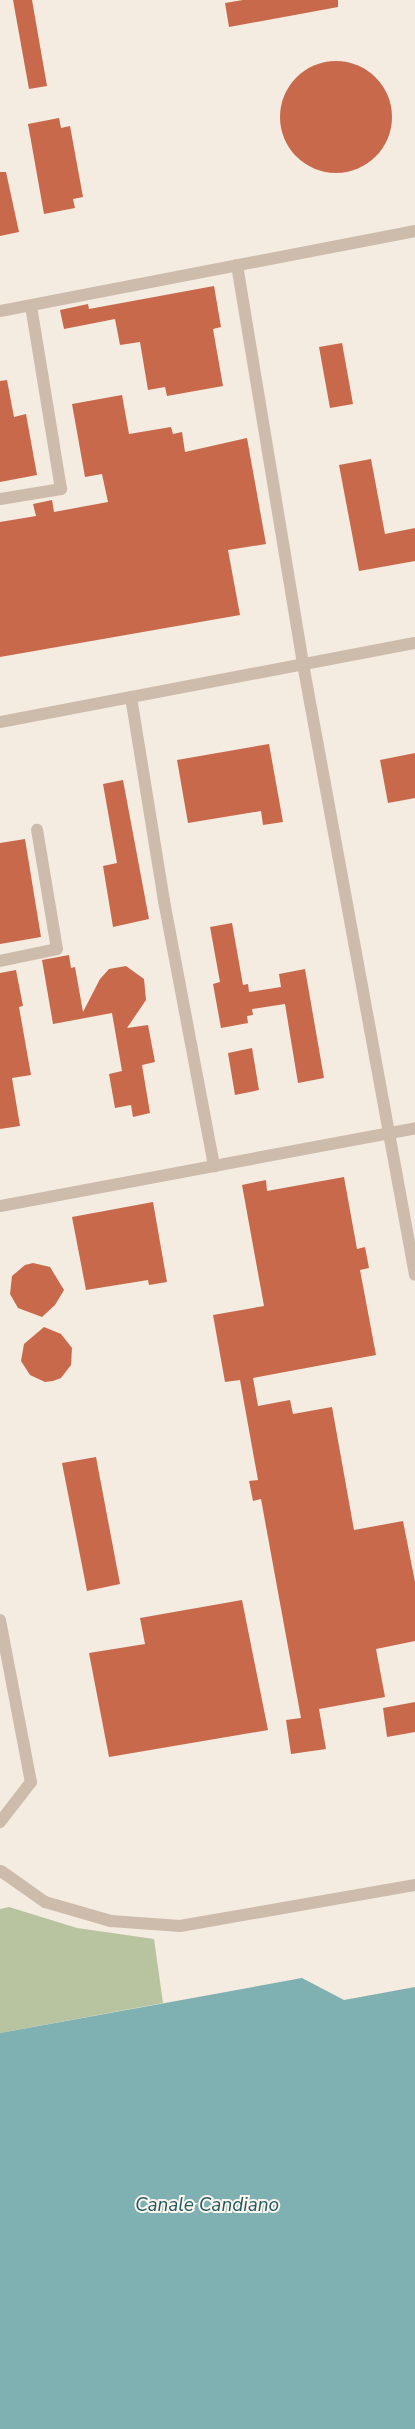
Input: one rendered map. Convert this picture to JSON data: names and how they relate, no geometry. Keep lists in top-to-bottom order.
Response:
{
  "water": ["Canale Candiano"]
}
